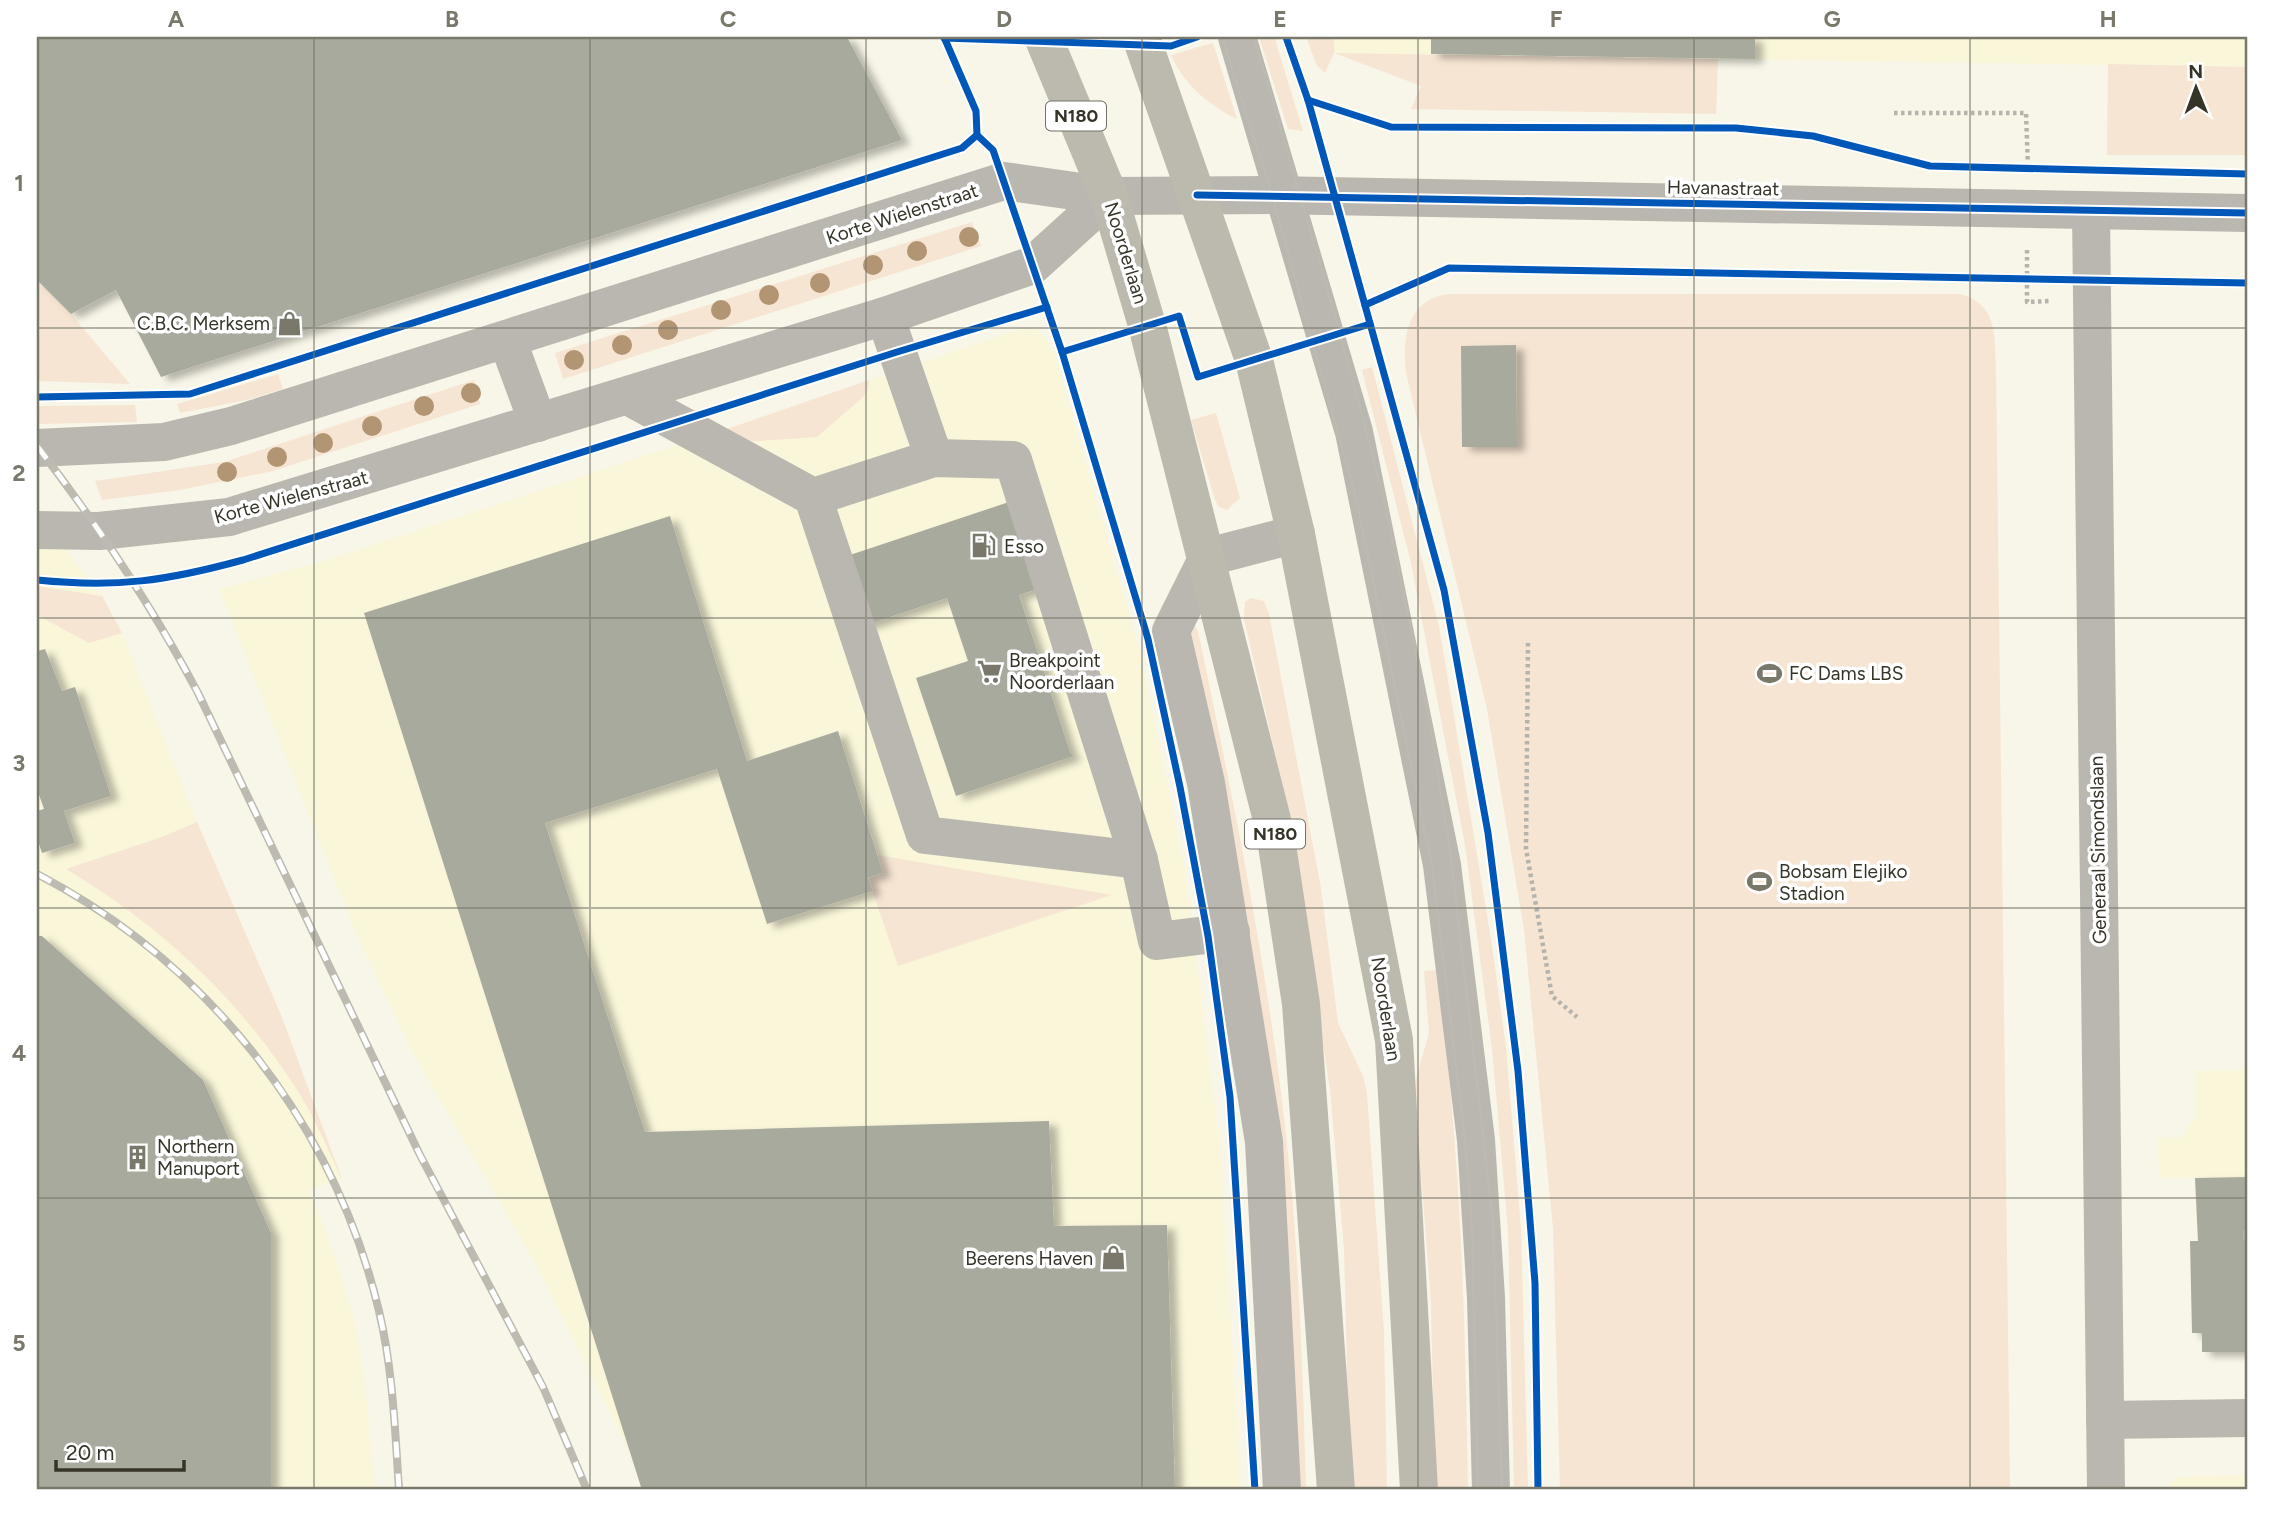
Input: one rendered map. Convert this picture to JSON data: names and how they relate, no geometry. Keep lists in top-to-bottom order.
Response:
{
  "streets": {
    "main road": ["N180", "Noorderlaan"],
    "street": ["Havanastraat", "Korte Wielenstraat", "Generaal Simondslaan"]
  },
  "crossings": [
    ["Havanastraat", "Korte Wielenstraat"],
    ["Havanastraat", "Noorderlaan"],
    ["Havanastraat", "Generaal Simondslaan"],
    ["Korte Wielenstraat", "Noorderlaan"]
  ],
  "places": {
    "shop": ["C.B.C. Merksem", "Beerens Haven"],
    "fuel station": ["Esso"],
    "supermarket": ["Breakpoint Noorderlaan"],
    "sports": ["FC Dams LBS", "Bobsam Elejiko Stadion"],
    "building": ["Northern Manuport"]
  },
  "scale_bar": "20 m",
  "north": "top",
  "grid": {
    "columns": [
      "A",
      "B",
      "C",
      "D",
      "E",
      "F",
      "G",
      "H"
    ],
    "rows": [
      "1",
      "2",
      "3",
      "4",
      "5"
    ]
  }
}
